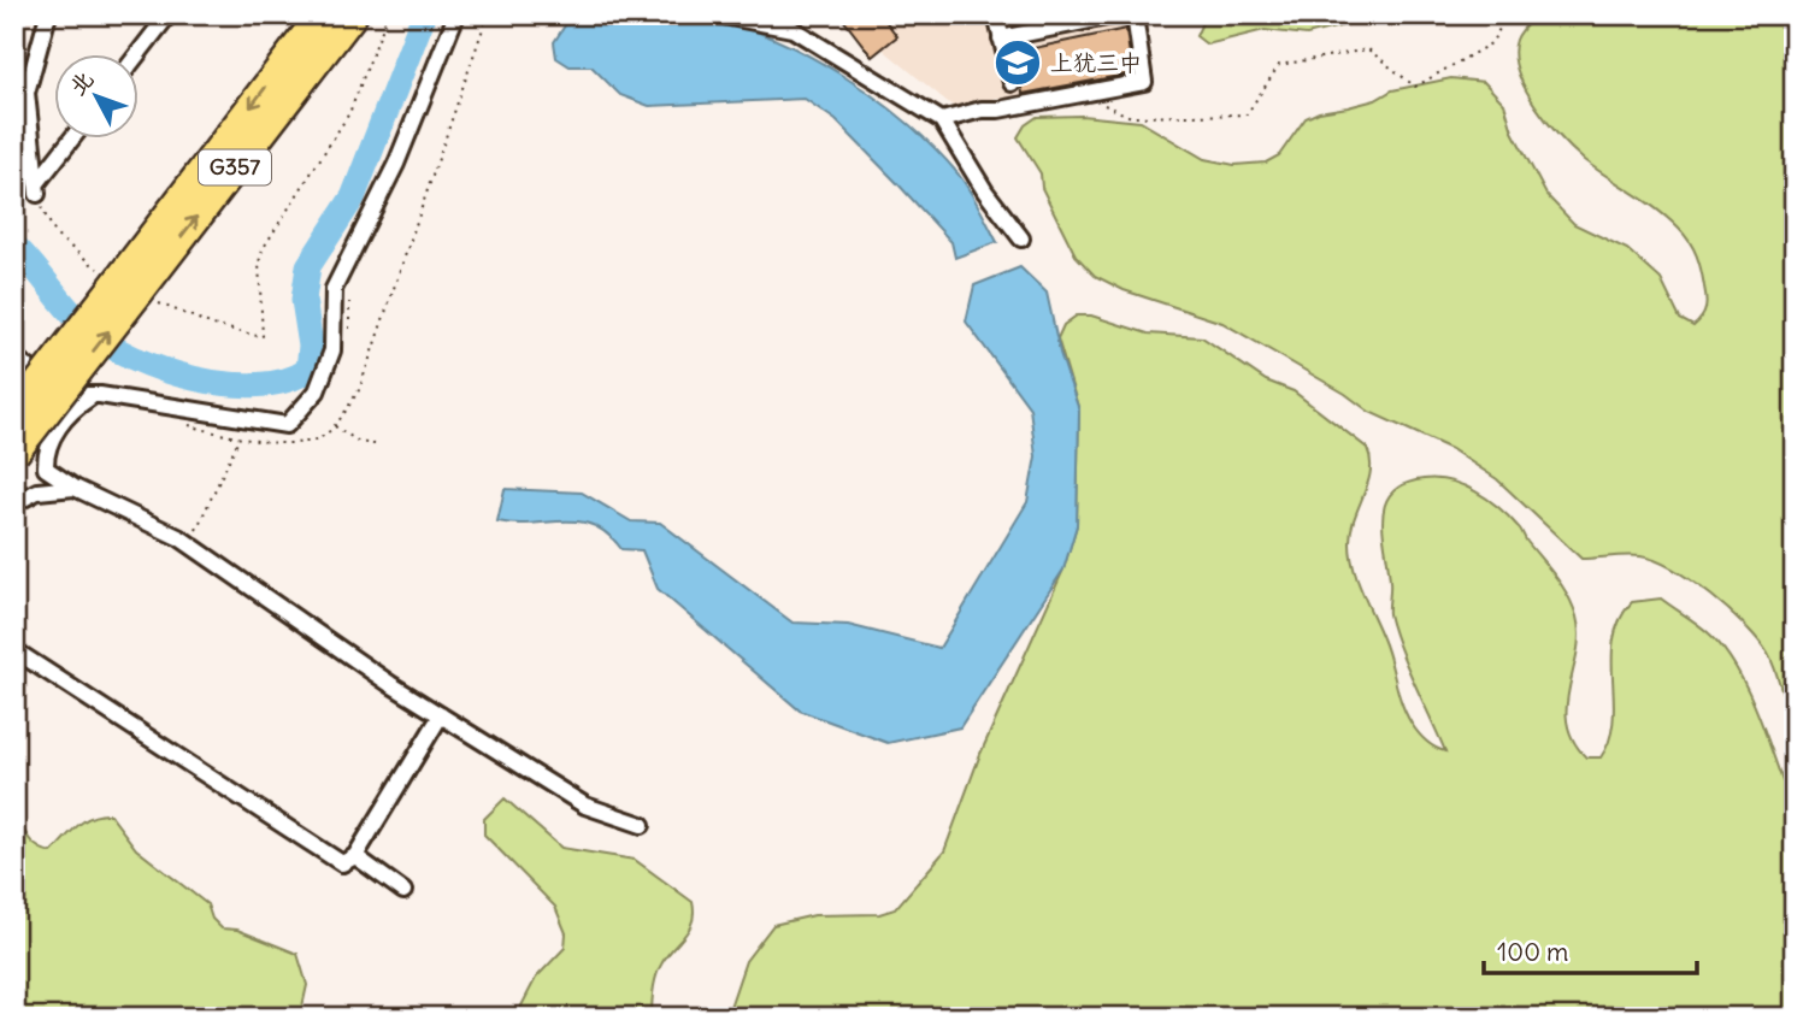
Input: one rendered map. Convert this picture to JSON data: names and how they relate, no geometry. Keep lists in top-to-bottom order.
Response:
{
  "streets": {
    "highway": ["G357"]
  },
  "places": {
    "school or university": ["上犹三中"]
  },
  "scale_bar": "100 m",
  "north": "top left"
}
